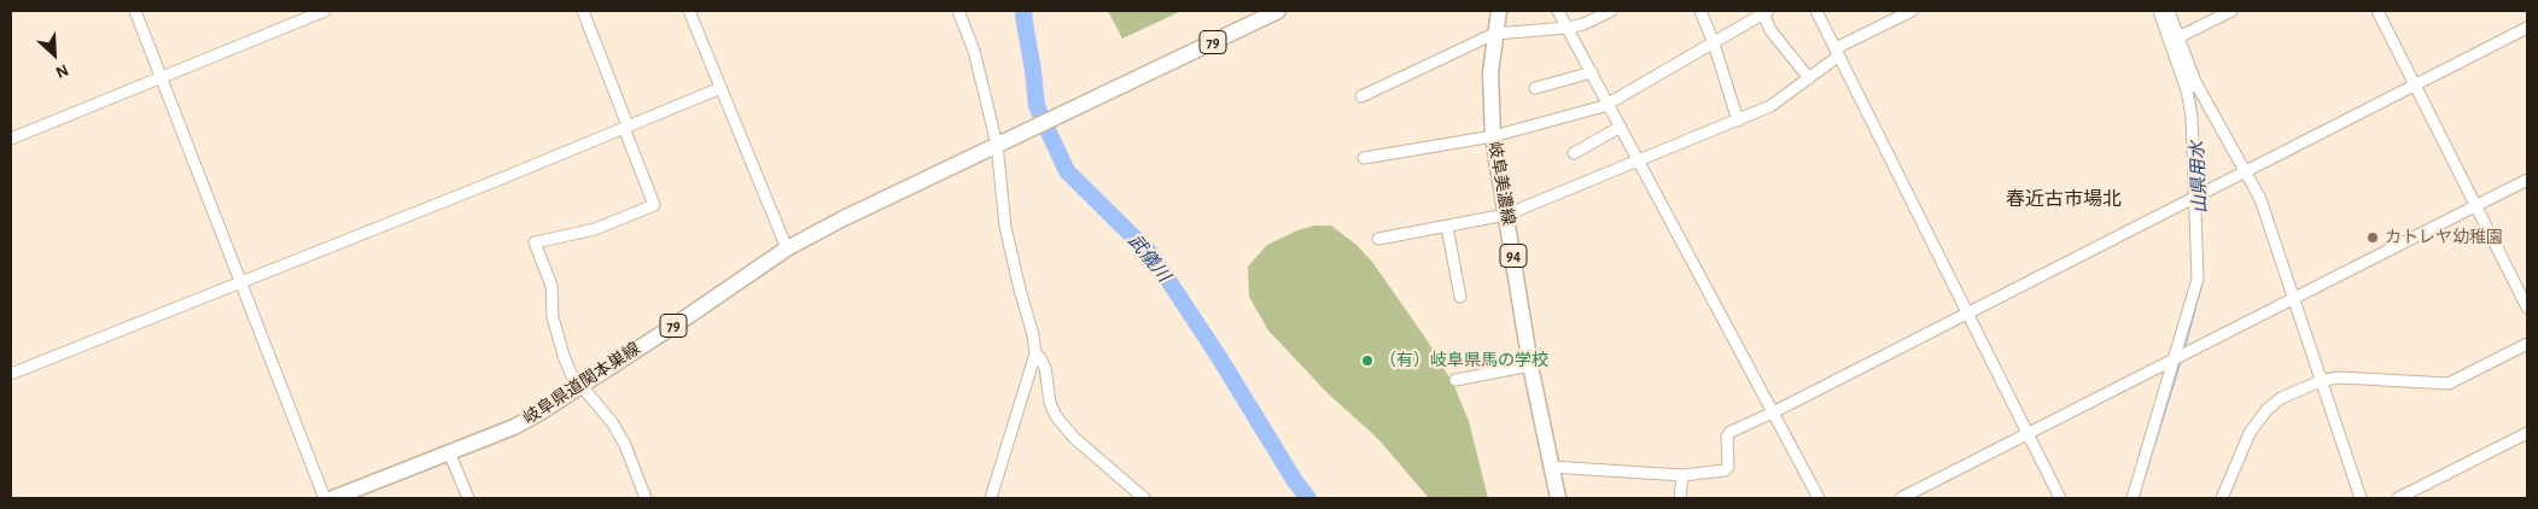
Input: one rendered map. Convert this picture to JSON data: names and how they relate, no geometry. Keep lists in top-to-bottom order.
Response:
{
  "streets": {
    "main road": [
      "79",
      "岐阜美濃線",
      "94",
      "岐阜県道関本巣線"
    ]
  },
  "crossings": [
    ["79", "岐阜県道関本巣線"]
  ],
  "districts": ["春近古市場北"],
  "water": ["山県用水", "武儀川"],
  "places": ["カトレヤ幼稚園", "（有）岐阜県馬の学校"],
  "north": "bottom right"
}
